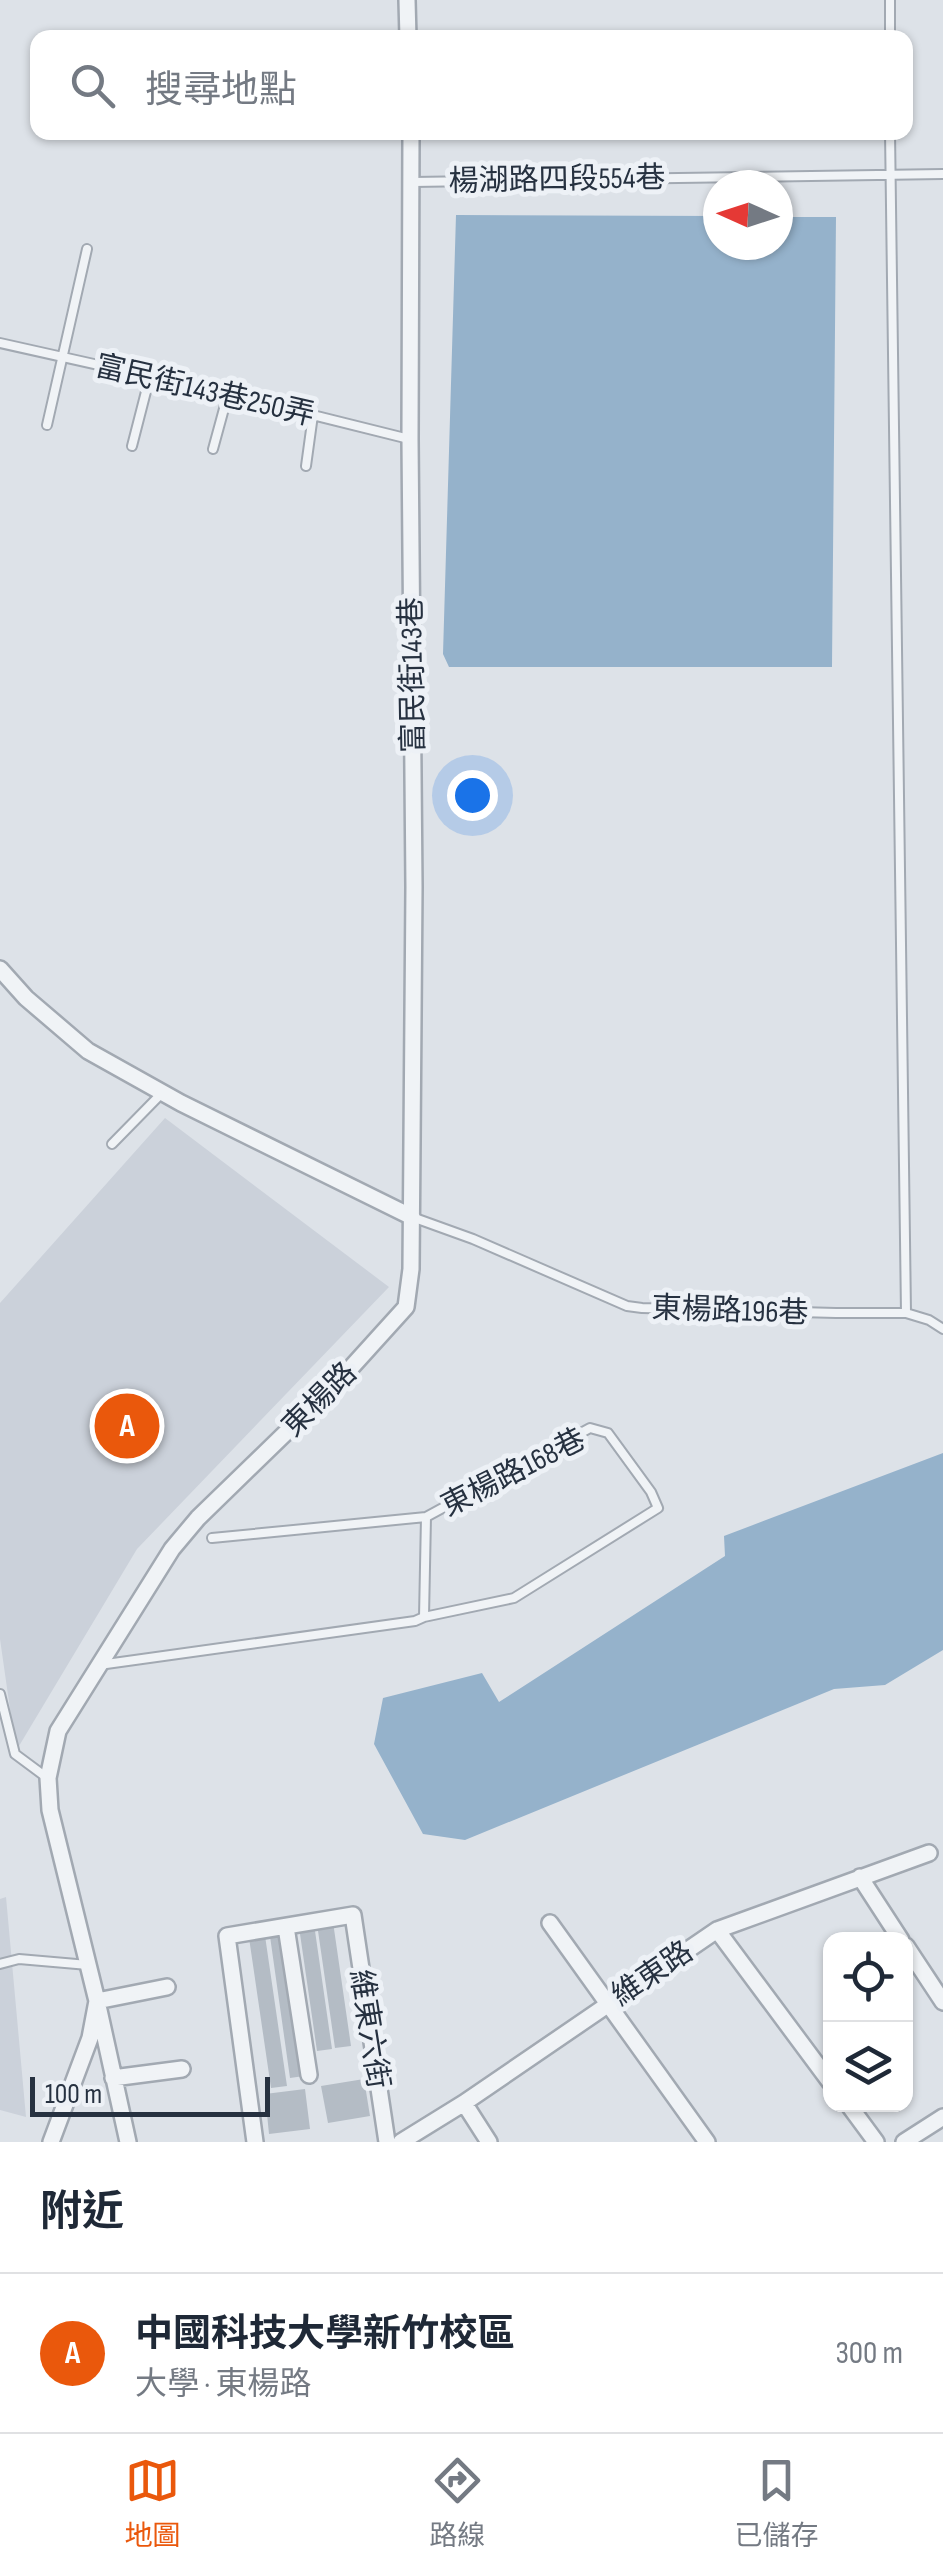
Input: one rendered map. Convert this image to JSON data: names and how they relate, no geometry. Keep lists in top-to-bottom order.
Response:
{
  "streets": {
    "street": [
      "富民街143巷",
      "東楊路",
      "維東路",
      "維東六街"
    ],
    "lane": [
      "楊湖路四段554巷",
      "富民街143巷250弄",
      "東楊路196巷",
      "東楊路168巷"
    ]
  },
  "crossings": [
    ["楊湖路四段554巷", "富民街143巷"],
    ["富民街143巷250弄", "富民街143巷"],
    ["富民街143巷", "東楊路196巷"],
    ["富民街143巷", "東楊路"],
    ["東楊路196巷", "東楊路"],
    ["東楊路", "東楊路168巷"]
  ],
  "scale_bar": "100 m",
  "north": "left",
  "page": {
    "search": "搜尋地點",
    "pins": "A",
    "scale": "100 m",
    "heading": "附近",
    "list": [
      {
        "mark": "A",
        "name": "中國科技大學新竹校區",
        "note": "大學 · 東楊路",
        "value": "300 m"
      }
    ],
    "nav": ["地圖", "路線", "已儲存"]
  }
}
